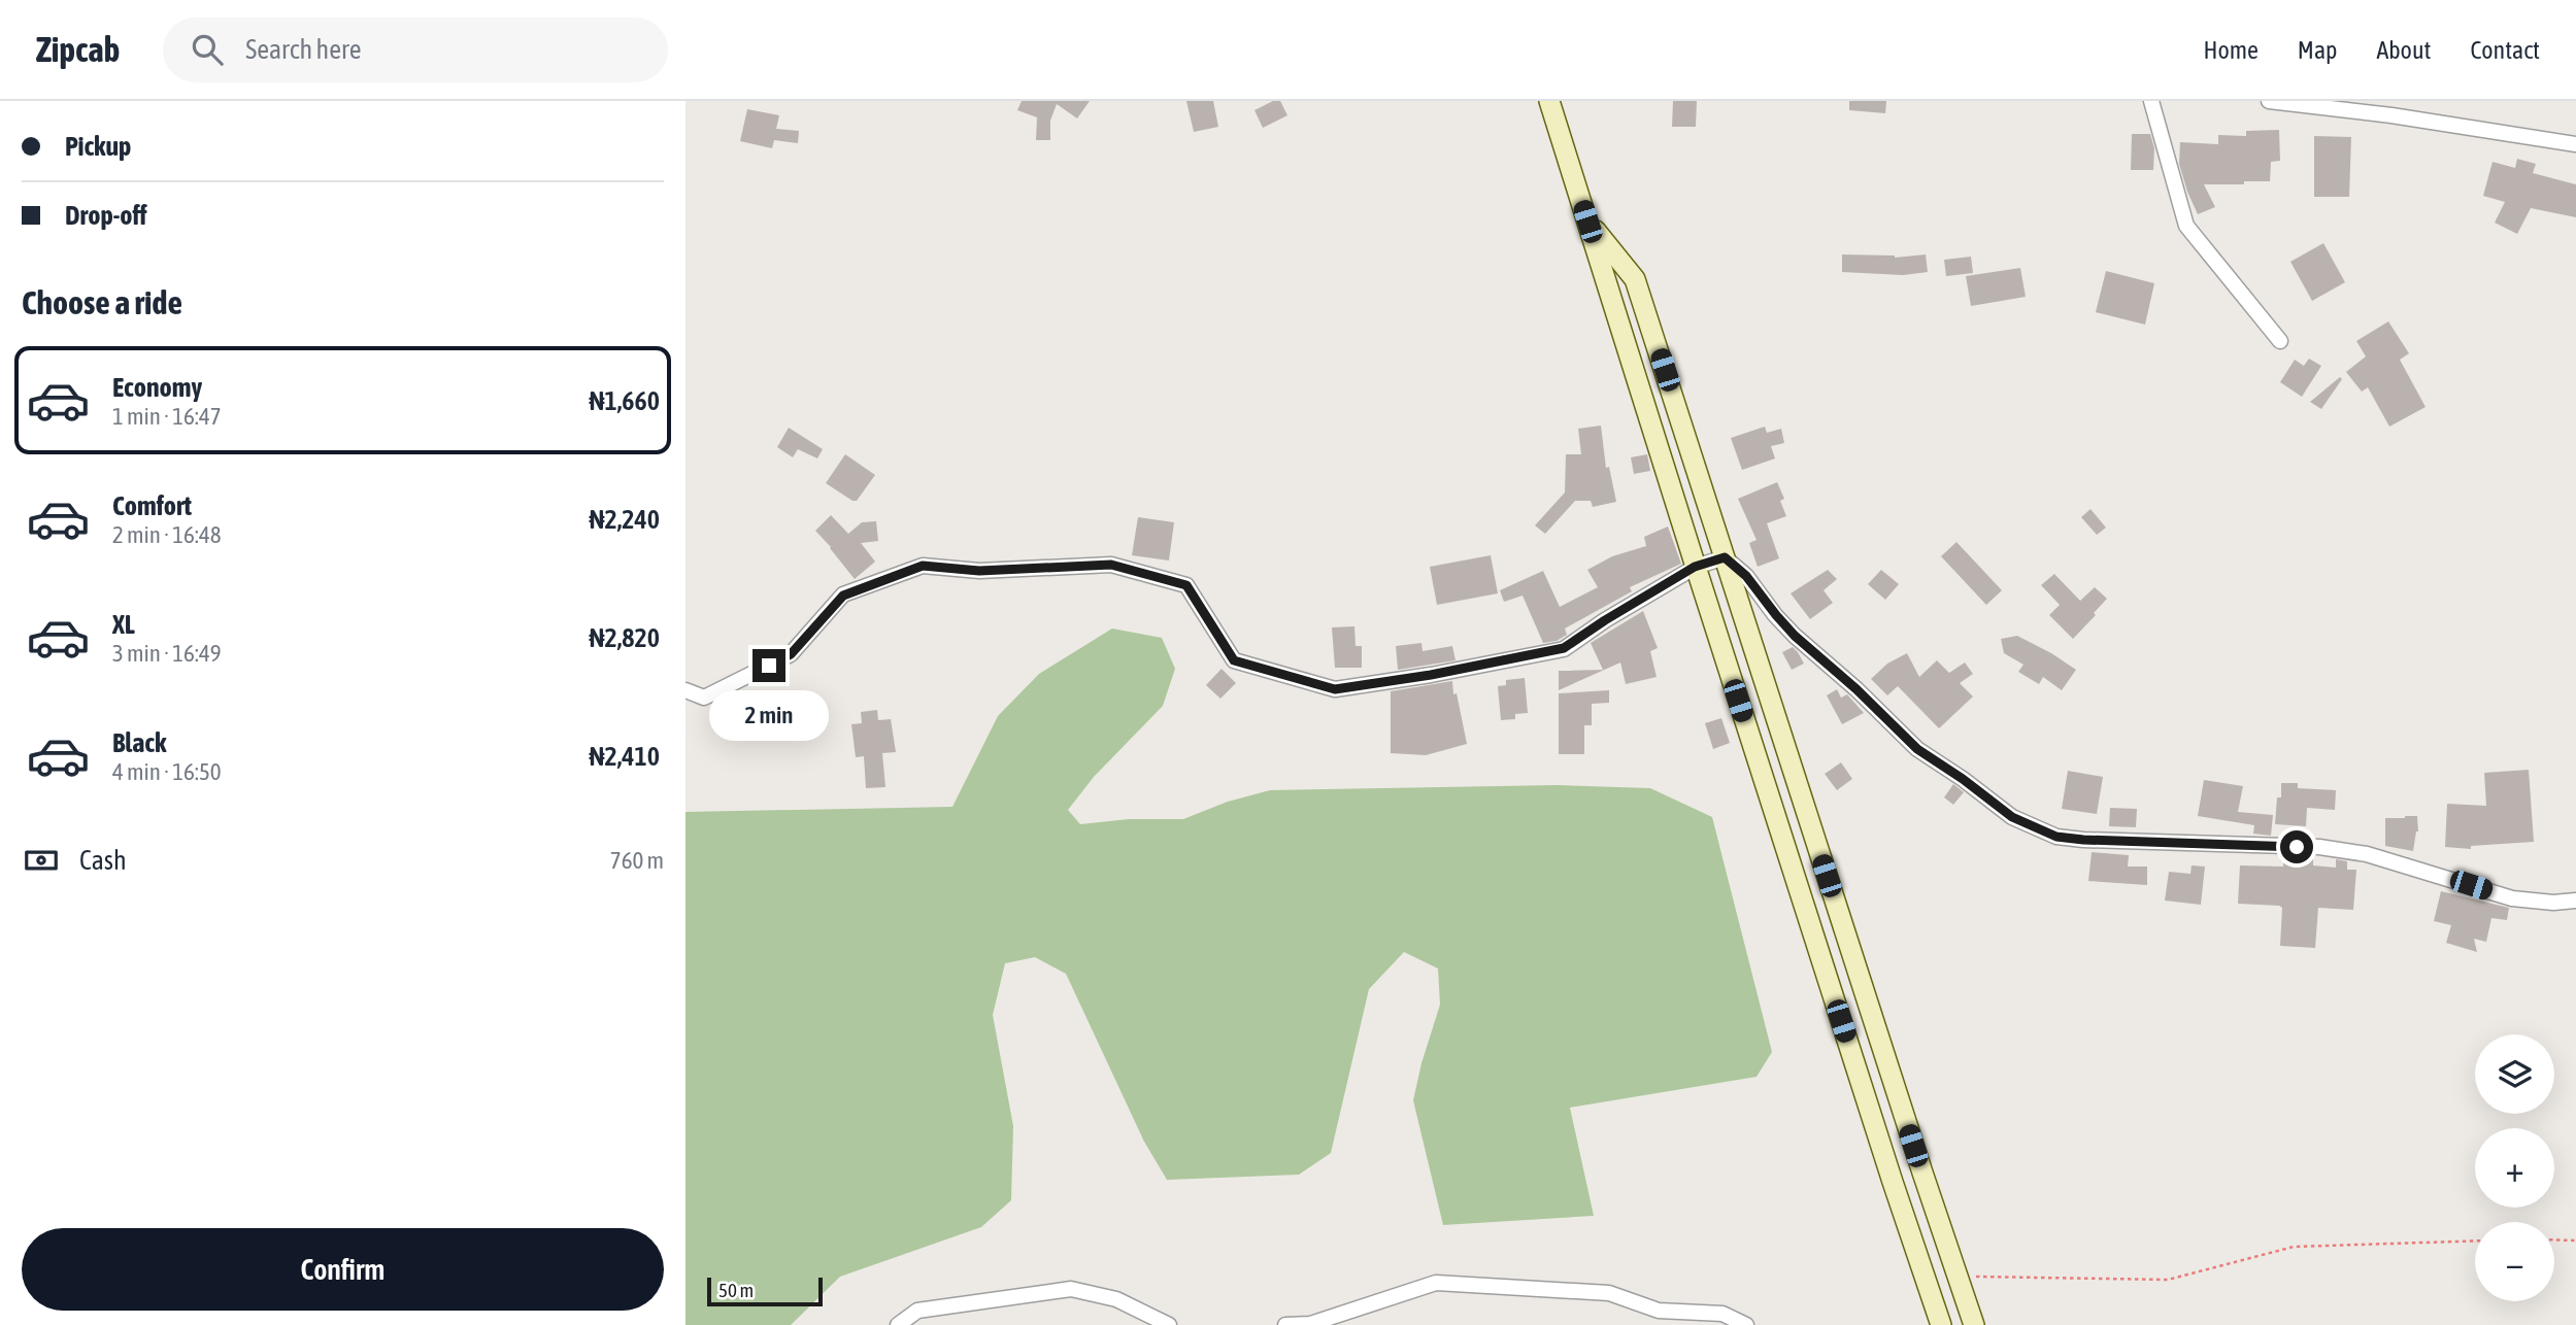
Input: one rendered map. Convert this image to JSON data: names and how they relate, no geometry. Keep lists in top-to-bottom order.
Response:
{
  "scale_bar": "50 m",
  "page": {
    "header": "Zipcab",
    "search": "Search here",
    "nav": [
      "Home",
      "Map",
      "About",
      "Contact"
    ],
    "banner": ["Pickup", "Drop-off"],
    "heading": "Choose a ride",
    "list": [
      {
        "name": "Economy",
        "note": "1 min · 16:47",
        "value": "₦1,660"
      },
      {
        "name": "Comfort",
        "note": "2 min · 16:48",
        "value": "₦2,240"
      },
      {
        "name": "XL",
        "note": "3 min · 16:49",
        "value": "₦2,820"
      },
      {
        "name": "Black",
        "note": "4 min · 16:50",
        "value": "₦2,410"
      }
    ],
    "bubble": "2 min",
    "pay": ["Cash", "760 m"],
    "map_buttons": ["+", "−"],
    "buttons": "Confirm",
    "scale": "50 m"
  }
}
